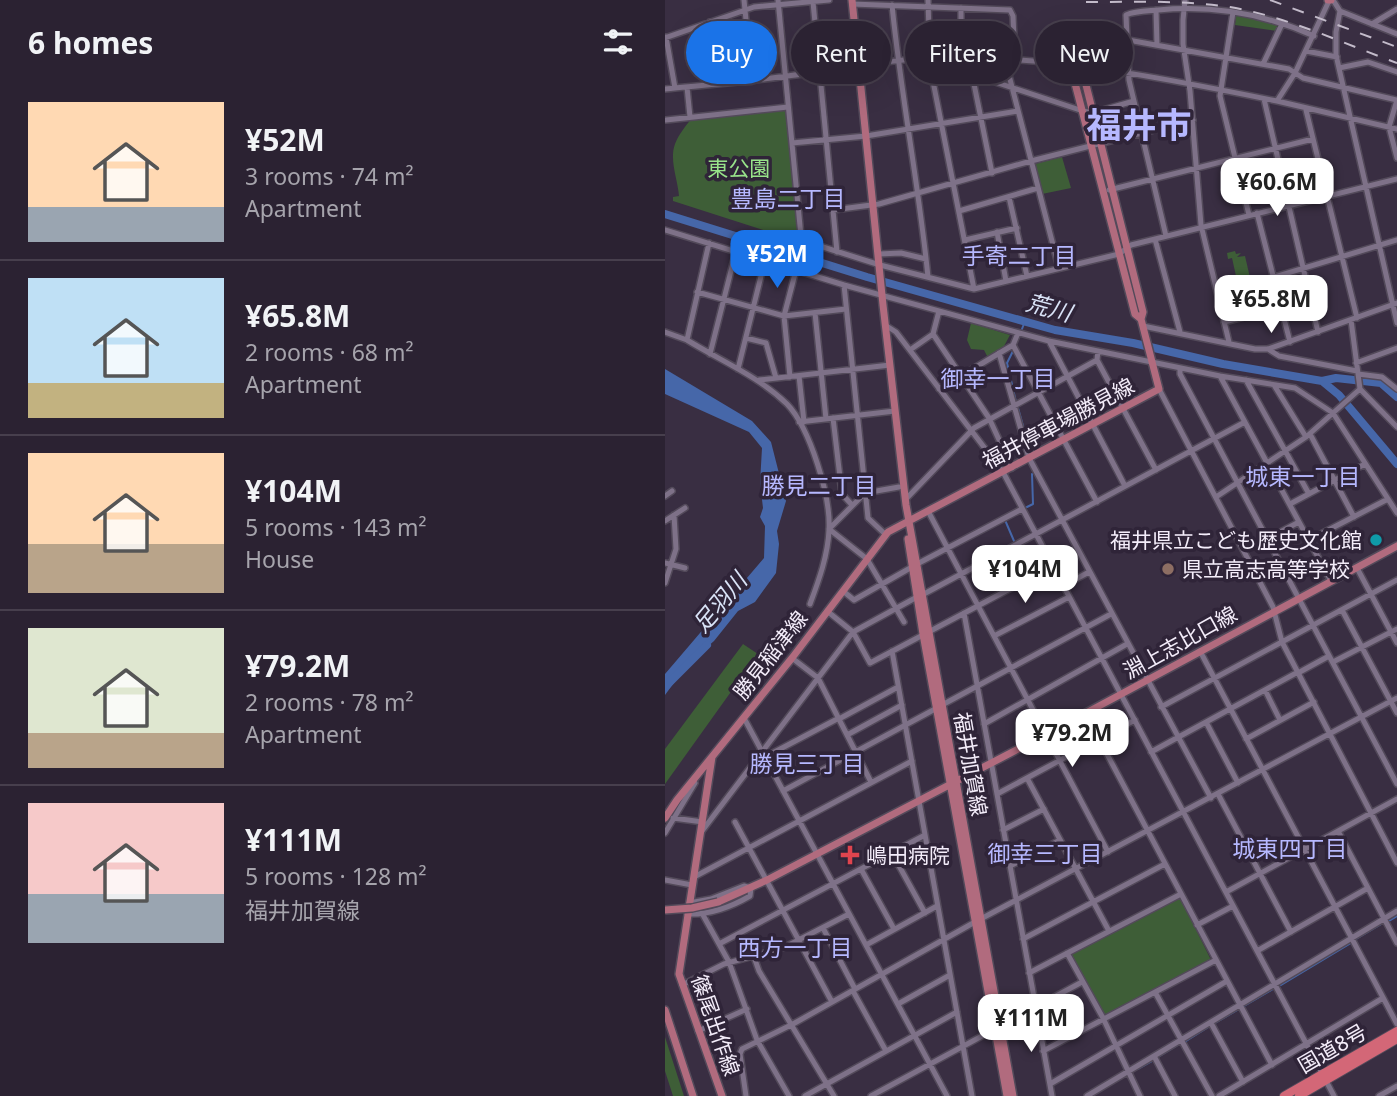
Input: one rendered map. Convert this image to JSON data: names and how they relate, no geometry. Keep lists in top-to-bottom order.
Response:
{
  "streets": {
    "highway": ["国道8号"],
    "main road": [
      "福井停車場勝見線",
      "淵上志比口線",
      "勝見稲津線",
      "福井加賀線",
      "篠尾出作線"
    ]
  },
  "crossings": [
    ["福井停車場勝見線", "勝見稲津線"],
    ["福井停車場勝見線", "福井加賀線"],
    ["淵上志比口線", "福井加賀線"],
    ["勝見稲津線", "福井加賀線"],
    ["勝見稲津線", "篠尾出作線"]
  ],
  "districts": [
    "福井市",
    "豊島二丁目",
    "手寄二丁目",
    "御幸一丁目",
    "城東一丁目",
    "勝見二丁目",
    "勝見三丁目",
    "城東四丁目",
    "御幸三丁目",
    "西方一丁目"
  ],
  "water": ["荒川", "足羽川"],
  "parks": ["東公園"],
  "places": {
    "other": ["福井県立こども歴史文化館", "県立高志高等学校"],
    "health": ["嶋田病院"]
  },
  "page": {
    "heading": "6 homes",
    "chip": [
      "Buy",
      "Rent",
      "Filters",
      "New"
    ],
    "list": [
      {
        "name": "¥52M",
        "note": "3 rooms · 74 m² · Apartment"
      },
      {
        "name": "¥65.8M",
        "note": "2 rooms · 68 m² · Apartment"
      },
      {
        "name": "¥104M",
        "note": "5 rooms · 143 m² · House"
      },
      {
        "name": "¥79.2M",
        "note": "2 rooms · 78 m² · Apartment"
      },
      {
        "name": "¥111M",
        "note": "5 rooms · 128 m² · 福井加賀線"
      }
    ],
    "price": [
      "¥60.6M",
      "¥52M",
      "¥65.8M",
      "¥104M",
      "¥79.2M",
      "¥111M"
    ]
  }
}
